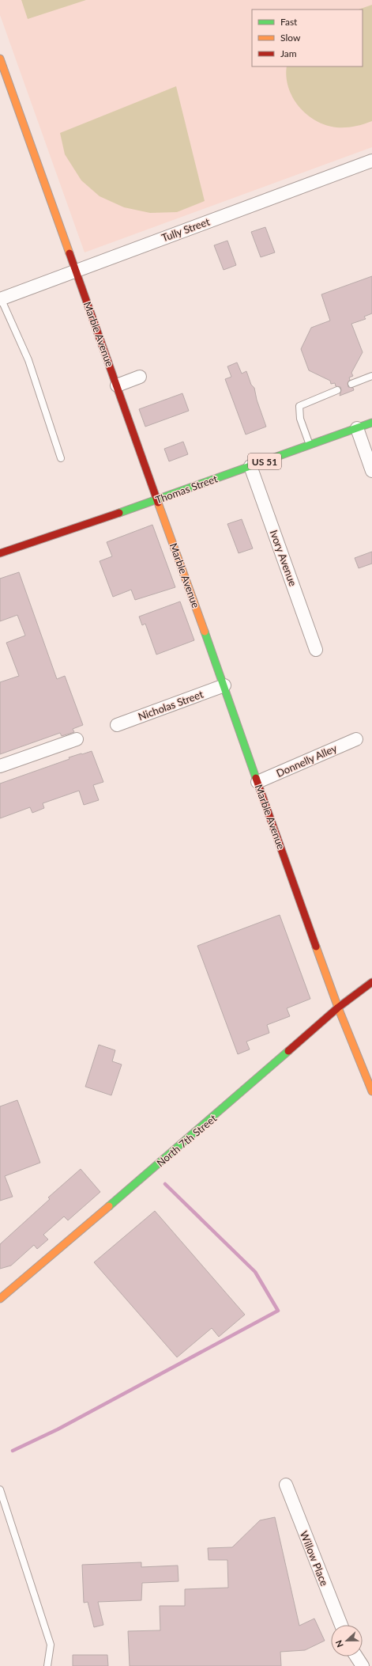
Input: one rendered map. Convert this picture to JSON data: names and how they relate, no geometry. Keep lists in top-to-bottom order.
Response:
{
  "streets": {
    "street": [
      "Tully Street",
      "Marble Avenue",
      "US 51",
      "Thomas Street",
      "Ivory Avenue",
      "Nicholas Street",
      "Donnelly Alley",
      "North 7th Street",
      "Willow Place"
    ]
  },
  "crossings": [
    ["Tully Street", "Marble Avenue"],
    ["Marble Avenue", "Thomas Street"],
    ["Marble Avenue", "Nicholas Street"],
    ["Marble Avenue", "Donnelly Alley"],
    ["Marble Avenue", "North 7th Street"],
    ["Thomas Street", "Ivory Avenue"]
  ],
  "legend": ["Fast", "Slow", "Jam"],
  "north": "left"
}
